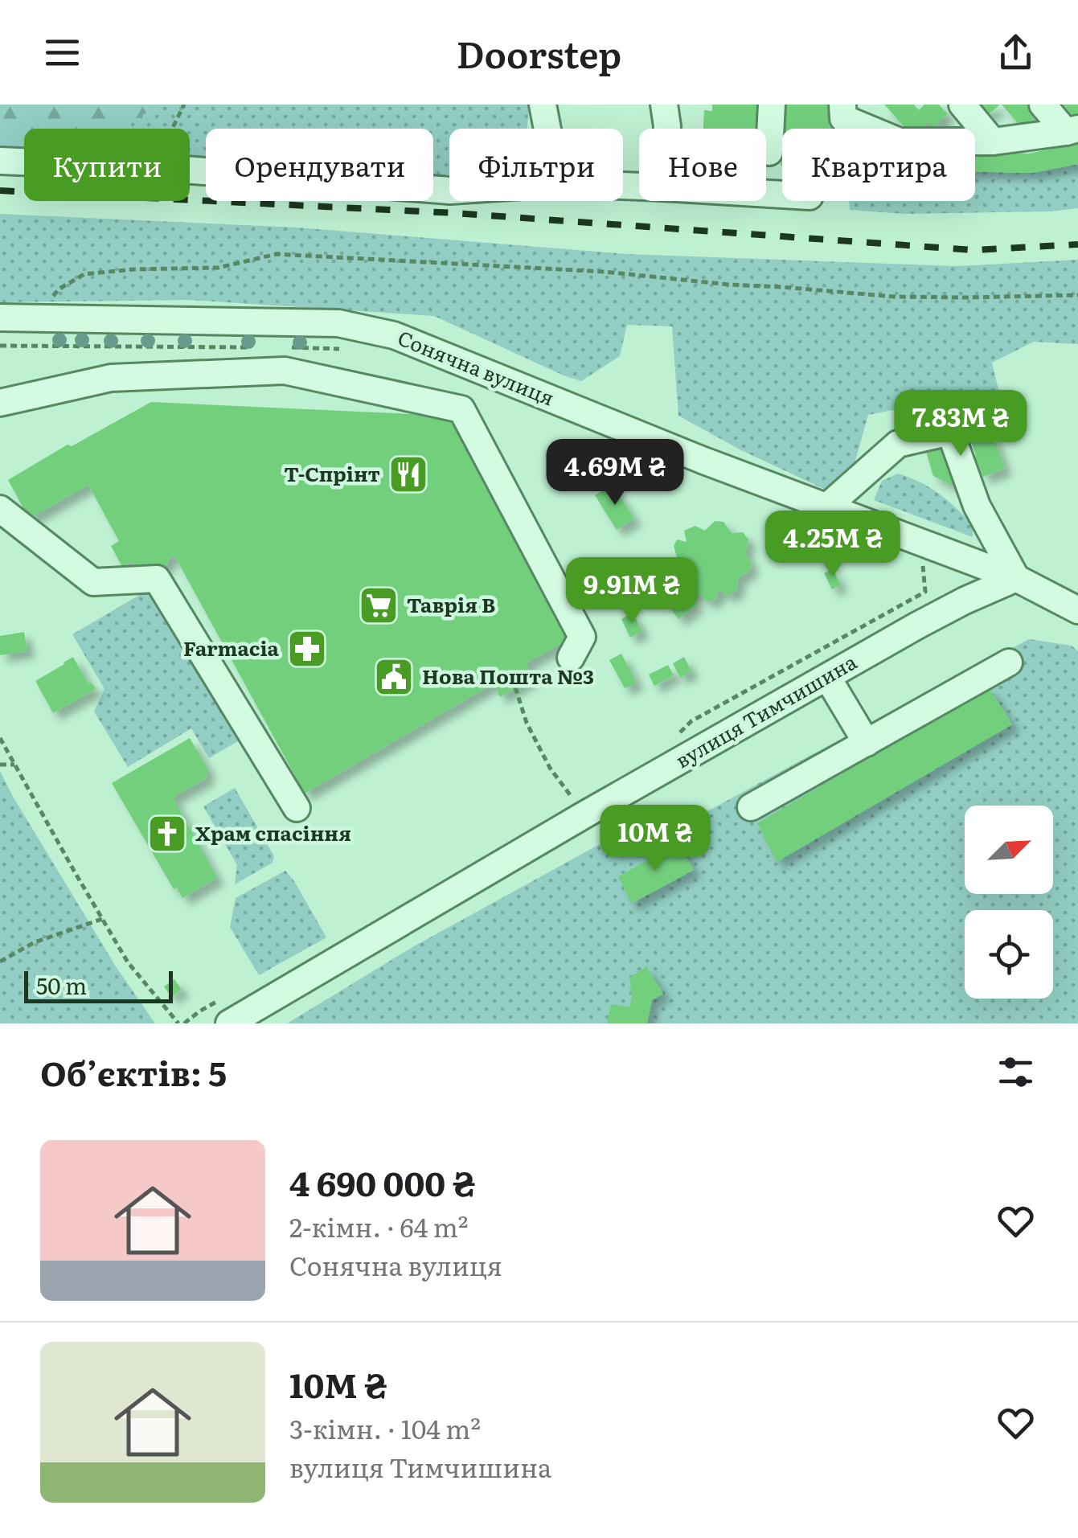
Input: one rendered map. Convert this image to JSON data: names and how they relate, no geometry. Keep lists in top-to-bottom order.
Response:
{
  "streets": {
    "street": ["Сонячна вулиця", "вулиця Тимчишина"]
  },
  "crossings": [
    ["Сонячна вулиця", "вулиця Тимчишина"]
  ],
  "places": {
    "restaurant": ["Т-Спрінт"],
    "supermarket": ["Таврія В"],
    "pharmacy": ["Farmacia"],
    "public building": ["Нова Пошта №3"],
    "church": ["Храм спасіння"]
  },
  "scale_bar": "50 m",
  "north": "top right",
  "page": {
    "header": "Doorstep",
    "chip": [
      "Купити",
      "Орендувати",
      "Фільтри",
      "Нове",
      "Квартира"
    ],
    "price": [
      "7.83M ₴",
      "4.69M ₴",
      "4.25M ₴",
      "9.91M ₴",
      "10M ₴"
    ],
    "scale": "50 m",
    "heading": "Об’єктів: 5",
    "list": [
      {
        "name": "4 690 000 ₴",
        "note": "2-кімн. · 64 m² · Сонячна вулиця"
      },
      {
        "name": "10M ₴",
        "note": "3-кімн. · 104 m² · вулиця Тимчишина"
      }
    ]
  }
}
